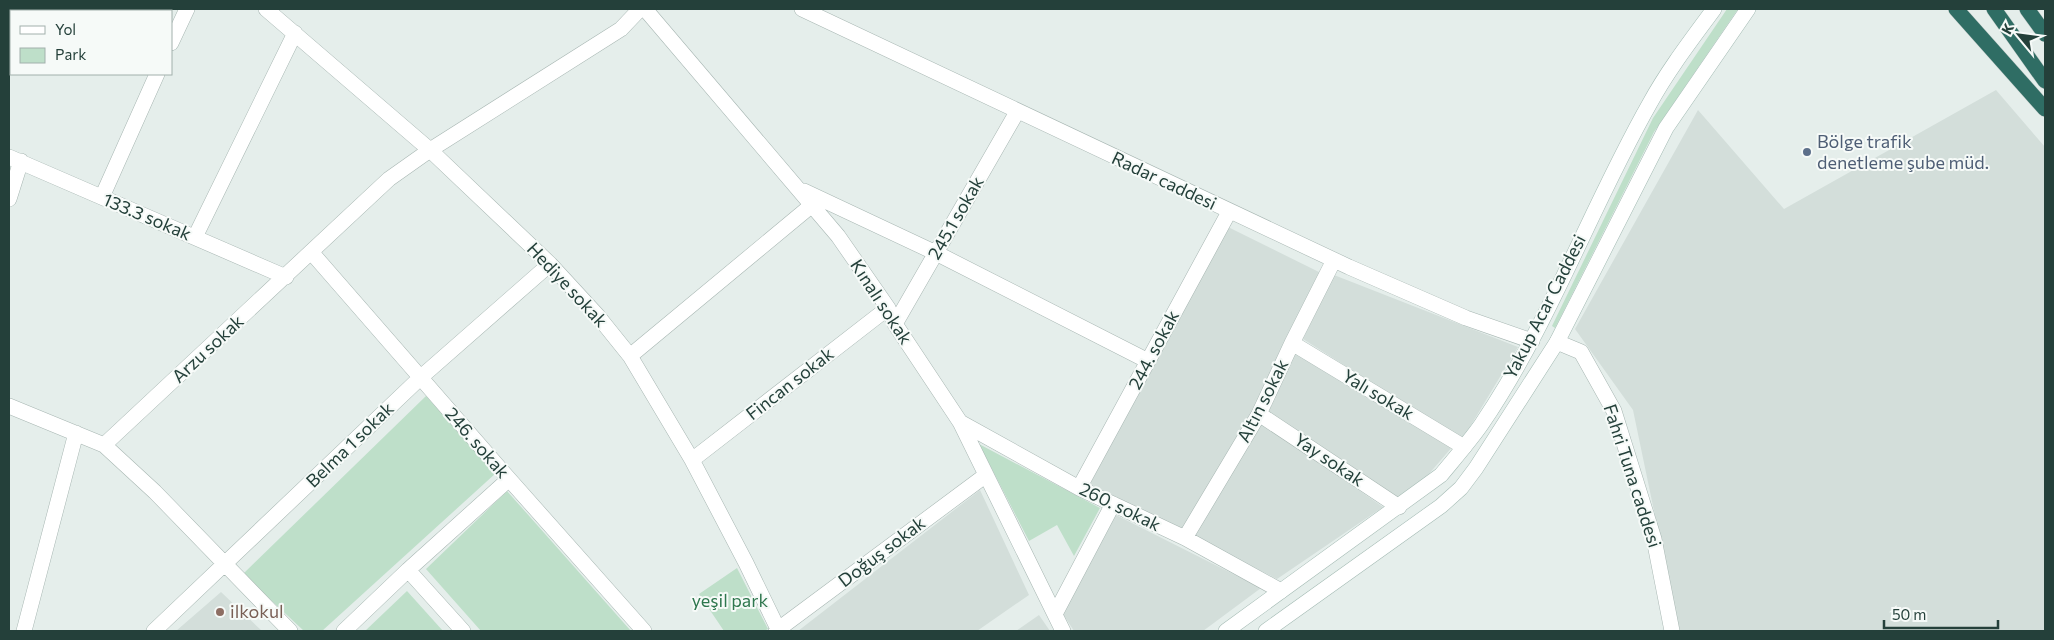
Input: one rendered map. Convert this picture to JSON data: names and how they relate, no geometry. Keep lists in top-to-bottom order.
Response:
{
  "streets": {
    "street": [
      "Radar caddesi",
      "133.3 sokak",
      "245.1 sokak",
      "Hediye sokak",
      "Kınalı sokak",
      "Yakup Acar Caddesi",
      "Arzu sokak",
      "244. sokak",
      "Fincan sokak",
      "Yalı sokak",
      "Altın sokak",
      "246. sokak",
      "Belma 1 sokak",
      "Yay sokak",
      "Fahri Tuna caddesi",
      "260. sokak",
      "Doğuş sokak"
    ]
  },
  "crossings": [
    ["Radar caddesi", "245.1 sokak"],
    ["Radar caddesi", "Yakup Acar Caddesi"],
    ["Radar caddesi", "244. sokak"],
    ["Radar caddesi", "Altın sokak"],
    ["133.3 sokak", "Arzu sokak"],
    ["245.1 sokak", "Kınalı sokak"],
    ["Hediye sokak", "Arzu sokak"],
    ["Hediye sokak", "Fincan sokak"],
    ["Hediye sokak", "Belma 1 sokak"],
    ["Hediye sokak", "Doğuş sokak"],
    ["Kınalı sokak", "Fincan sokak"],
    ["Kınalı sokak", "260. sokak"],
    ["Kınalı sokak", "Doğuş sokak"],
    ["Yakup Acar Caddesi", "Yalı sokak"],
    ["Yakup Acar Caddesi", "Yay sokak"],
    ["Yakup Acar Caddesi", "Fahri Tuna caddesi"],
    ["Yakup Acar Caddesi", "260. sokak"],
    ["Arzu sokak", "246. sokak"],
    ["244. sokak", "260. sokak"],
    ["Yalı sokak", "Altın sokak"],
    ["Altın sokak", "Yay sokak"],
    ["Altın sokak", "260. sokak"],
    ["246. sokak", "Belma 1 sokak"]
  ],
  "parks": ["yeşil park"],
  "places": ["Bölge trafik denetleme şube müd.", "ilkokul"],
  "legend": ["Yol", "Park"],
  "scale_bar": "50 m",
  "north": "top left"
}
